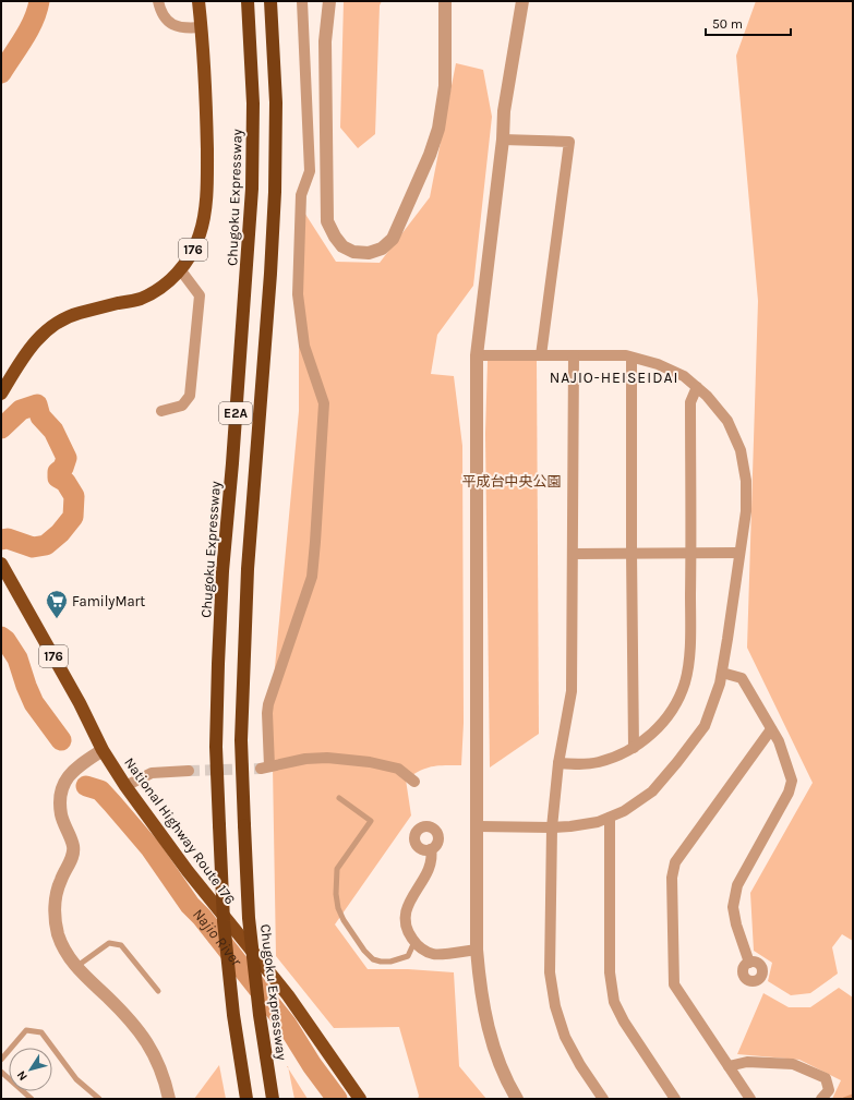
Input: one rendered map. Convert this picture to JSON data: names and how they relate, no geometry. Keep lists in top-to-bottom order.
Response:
{
  "streets": {
    "highway": [
      "Chugoku Expressway",
      "176",
      "E2A",
      "National Highway Route 176"
    ]
  },
  "districts": ["NAJIO-HEISEIDAI"],
  "water": ["Najio River"],
  "parks": ["平成台中央公園"],
  "places": {
    "supermarket": ["FamilyMart"]
  },
  "scale_bar": "50 m",
  "north": "bottom left"
}
